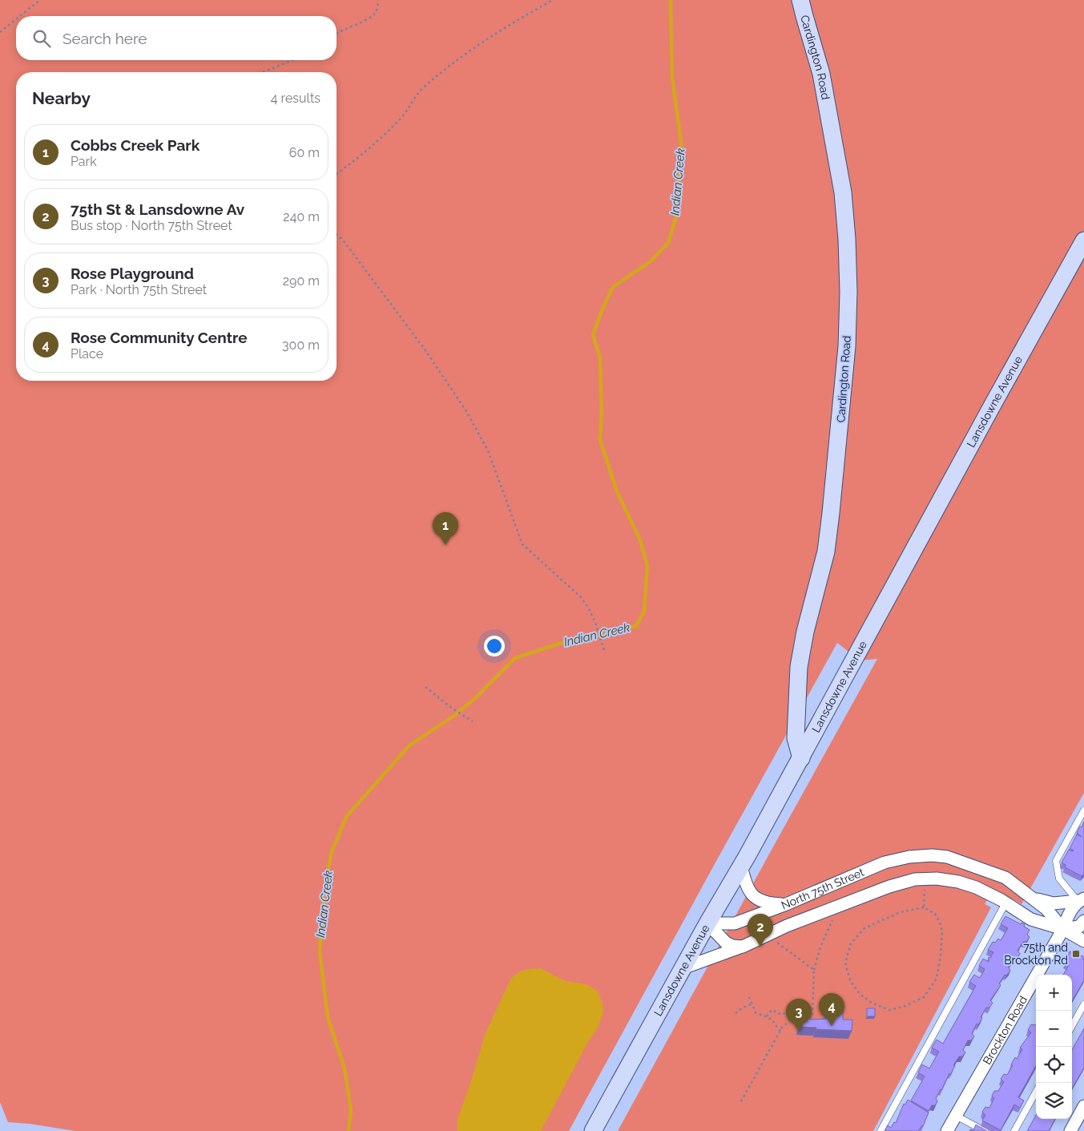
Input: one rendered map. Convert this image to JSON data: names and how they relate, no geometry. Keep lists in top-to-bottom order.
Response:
{
  "streets": {
    "main road": ["Cardington Road", "Lansdowne Avenue"],
    "street": ["North 75th Street", "Brockton Road"]
  },
  "crossings": [
    ["Cardington Road", "Lansdowne Avenue"],
    ["Lansdowne Avenue", "North 75th Street"],
    ["North 75th Street", "Brockton Road"]
  ],
  "water": ["Indian Creek"],
  "places": {
    "transit": ["75th and Brockton Rd"]
  },
  "page": {
    "search": "Search here",
    "heading": ["Nearby", "4 results"],
    "list": [
      {
        "mark": "1",
        "name": "Cobbs Creek Park",
        "note": "Park",
        "value": "60 m"
      },
      {
        "mark": "2",
        "name": "75th St & Lansdowne Av",
        "note": "Bus stop · North 75th Street",
        "value": "240 m"
      },
      {
        "mark": "3",
        "name": "Rose Playground",
        "note": "Park · North 75th Street",
        "value": "290 m"
      },
      {
        "mark": "4",
        "name": "Rose Community Centre",
        "note": "Place",
        "value": "300 m"
      }
    ],
    "pins": [
      "1",
      "2",
      "4",
      "3"
    ],
    "map_buttons": ["+", "−"]
  }
}
